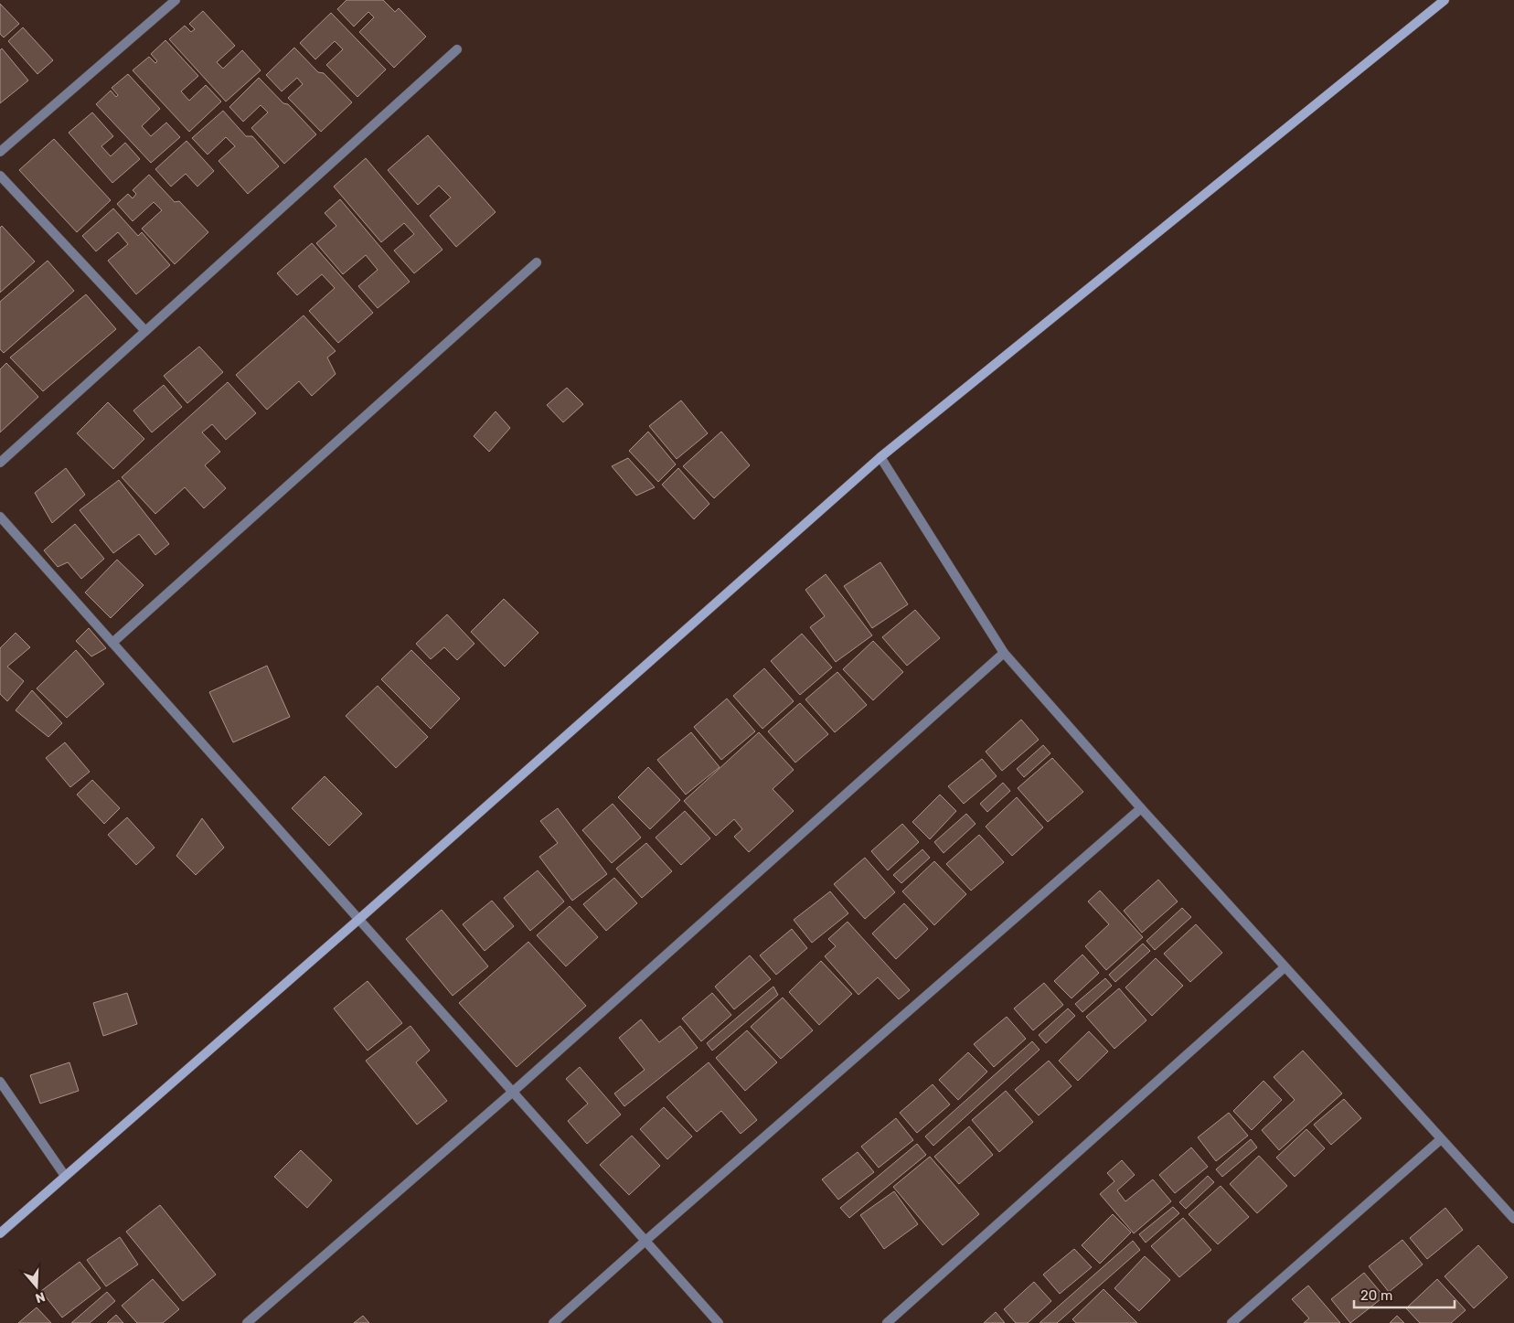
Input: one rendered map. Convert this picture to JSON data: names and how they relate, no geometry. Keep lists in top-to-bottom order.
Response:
{
  "scale_bar": "20 m",
  "north": "bottom"
}
